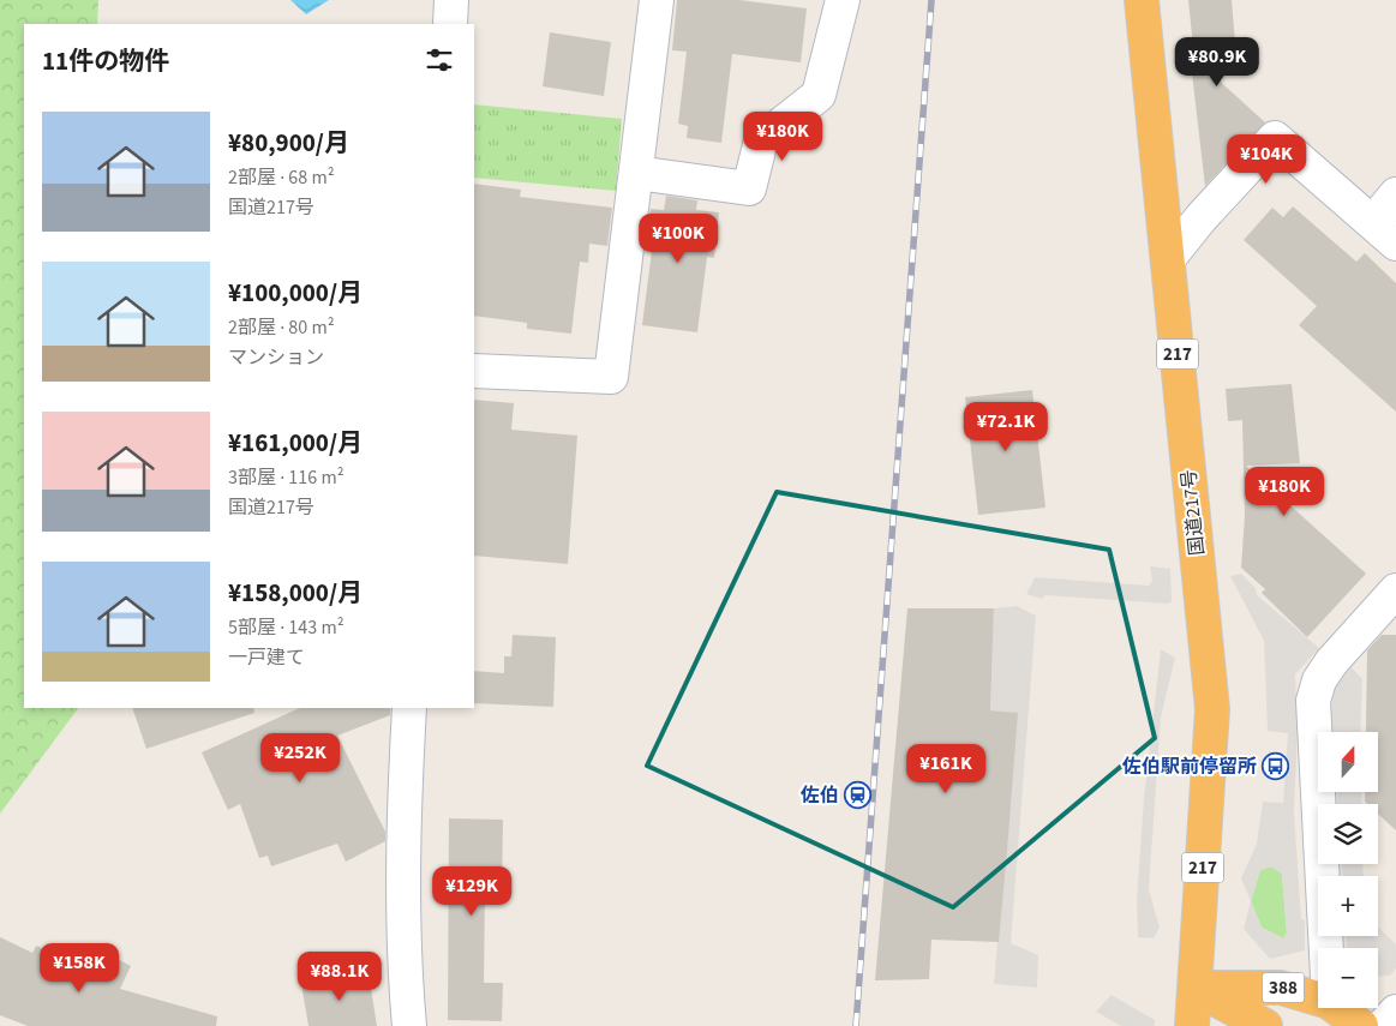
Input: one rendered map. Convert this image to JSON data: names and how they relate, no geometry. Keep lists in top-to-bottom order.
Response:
{
  "streets": {
    "highway": ["217", "国道217号", "388"]
  },
  "crossings": [
    ["国道217号", "388"]
  ],
  "places": {
    "bus stop": ["佐伯駅前停留所"],
    "station": ["佐伯"]
  },
  "north": "top",
  "page": {
    "heading": "11件の物件",
    "price": [
      "¥80.9K",
      "¥180K",
      "¥104K",
      "¥100K",
      "¥72.1K",
      "¥180K",
      "¥252K",
      "¥161K",
      "¥129K",
      "¥158K",
      "¥88.1K"
    ],
    "list": [
      {
        "name": "¥80,900/月",
        "note": "2部屋 · 68 m² · 国道217号"
      },
      {
        "name": "¥100,000/月",
        "note": "2部屋 · 80 m² · マンション"
      },
      {
        "name": "¥161,000/月",
        "note": "3部屋 · 116 m² · 国道217号"
      },
      {
        "name": "¥158,000/月",
        "note": "5部屋 · 143 m² · 一戸建て"
      }
    ],
    "map_buttons": ["+", "−"]
  }
}
